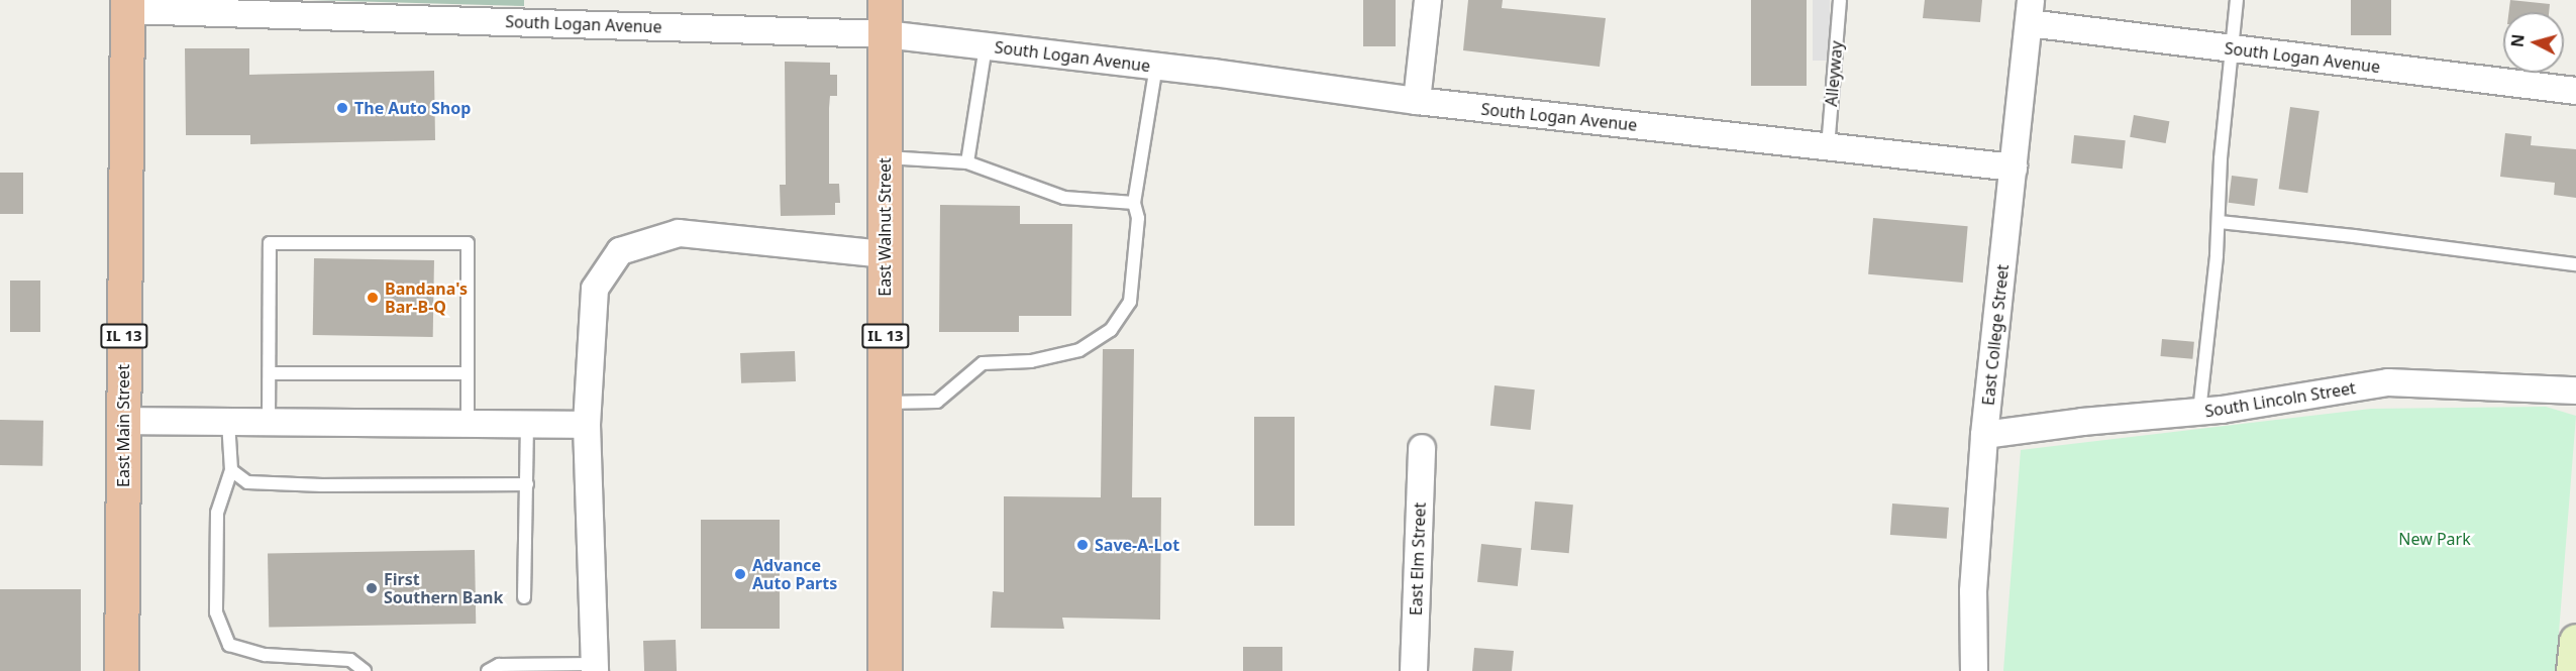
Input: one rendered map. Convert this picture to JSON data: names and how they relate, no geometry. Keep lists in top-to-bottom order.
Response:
{
  "streets": {
    "highway": ["East Walnut Street", "IL 13", "East Main Street"],
    "street": [
      "South Logan Avenue",
      "East College Street",
      "South Lincoln Street",
      "East Elm Street"
    ],
    "lane": ["Alleyway"]
  },
  "crossings": [
    ["South Logan Avenue", "Alleyway"],
    ["South Logan Avenue", "East Walnut Street"],
    ["South Logan Avenue", "East College Street"],
    ["South Logan Avenue", "East Main Street"],
    ["East College Street", "South Lincoln Street"]
  ],
  "parks": ["New Park"],
  "places": [
    "The Auto Shop",
    "Bandana's Bar-B-Q",
    "Save-A-Lot",
    "Advance Auto Parts",
    "First Southern Bank"
  ],
  "north": "left"
}
